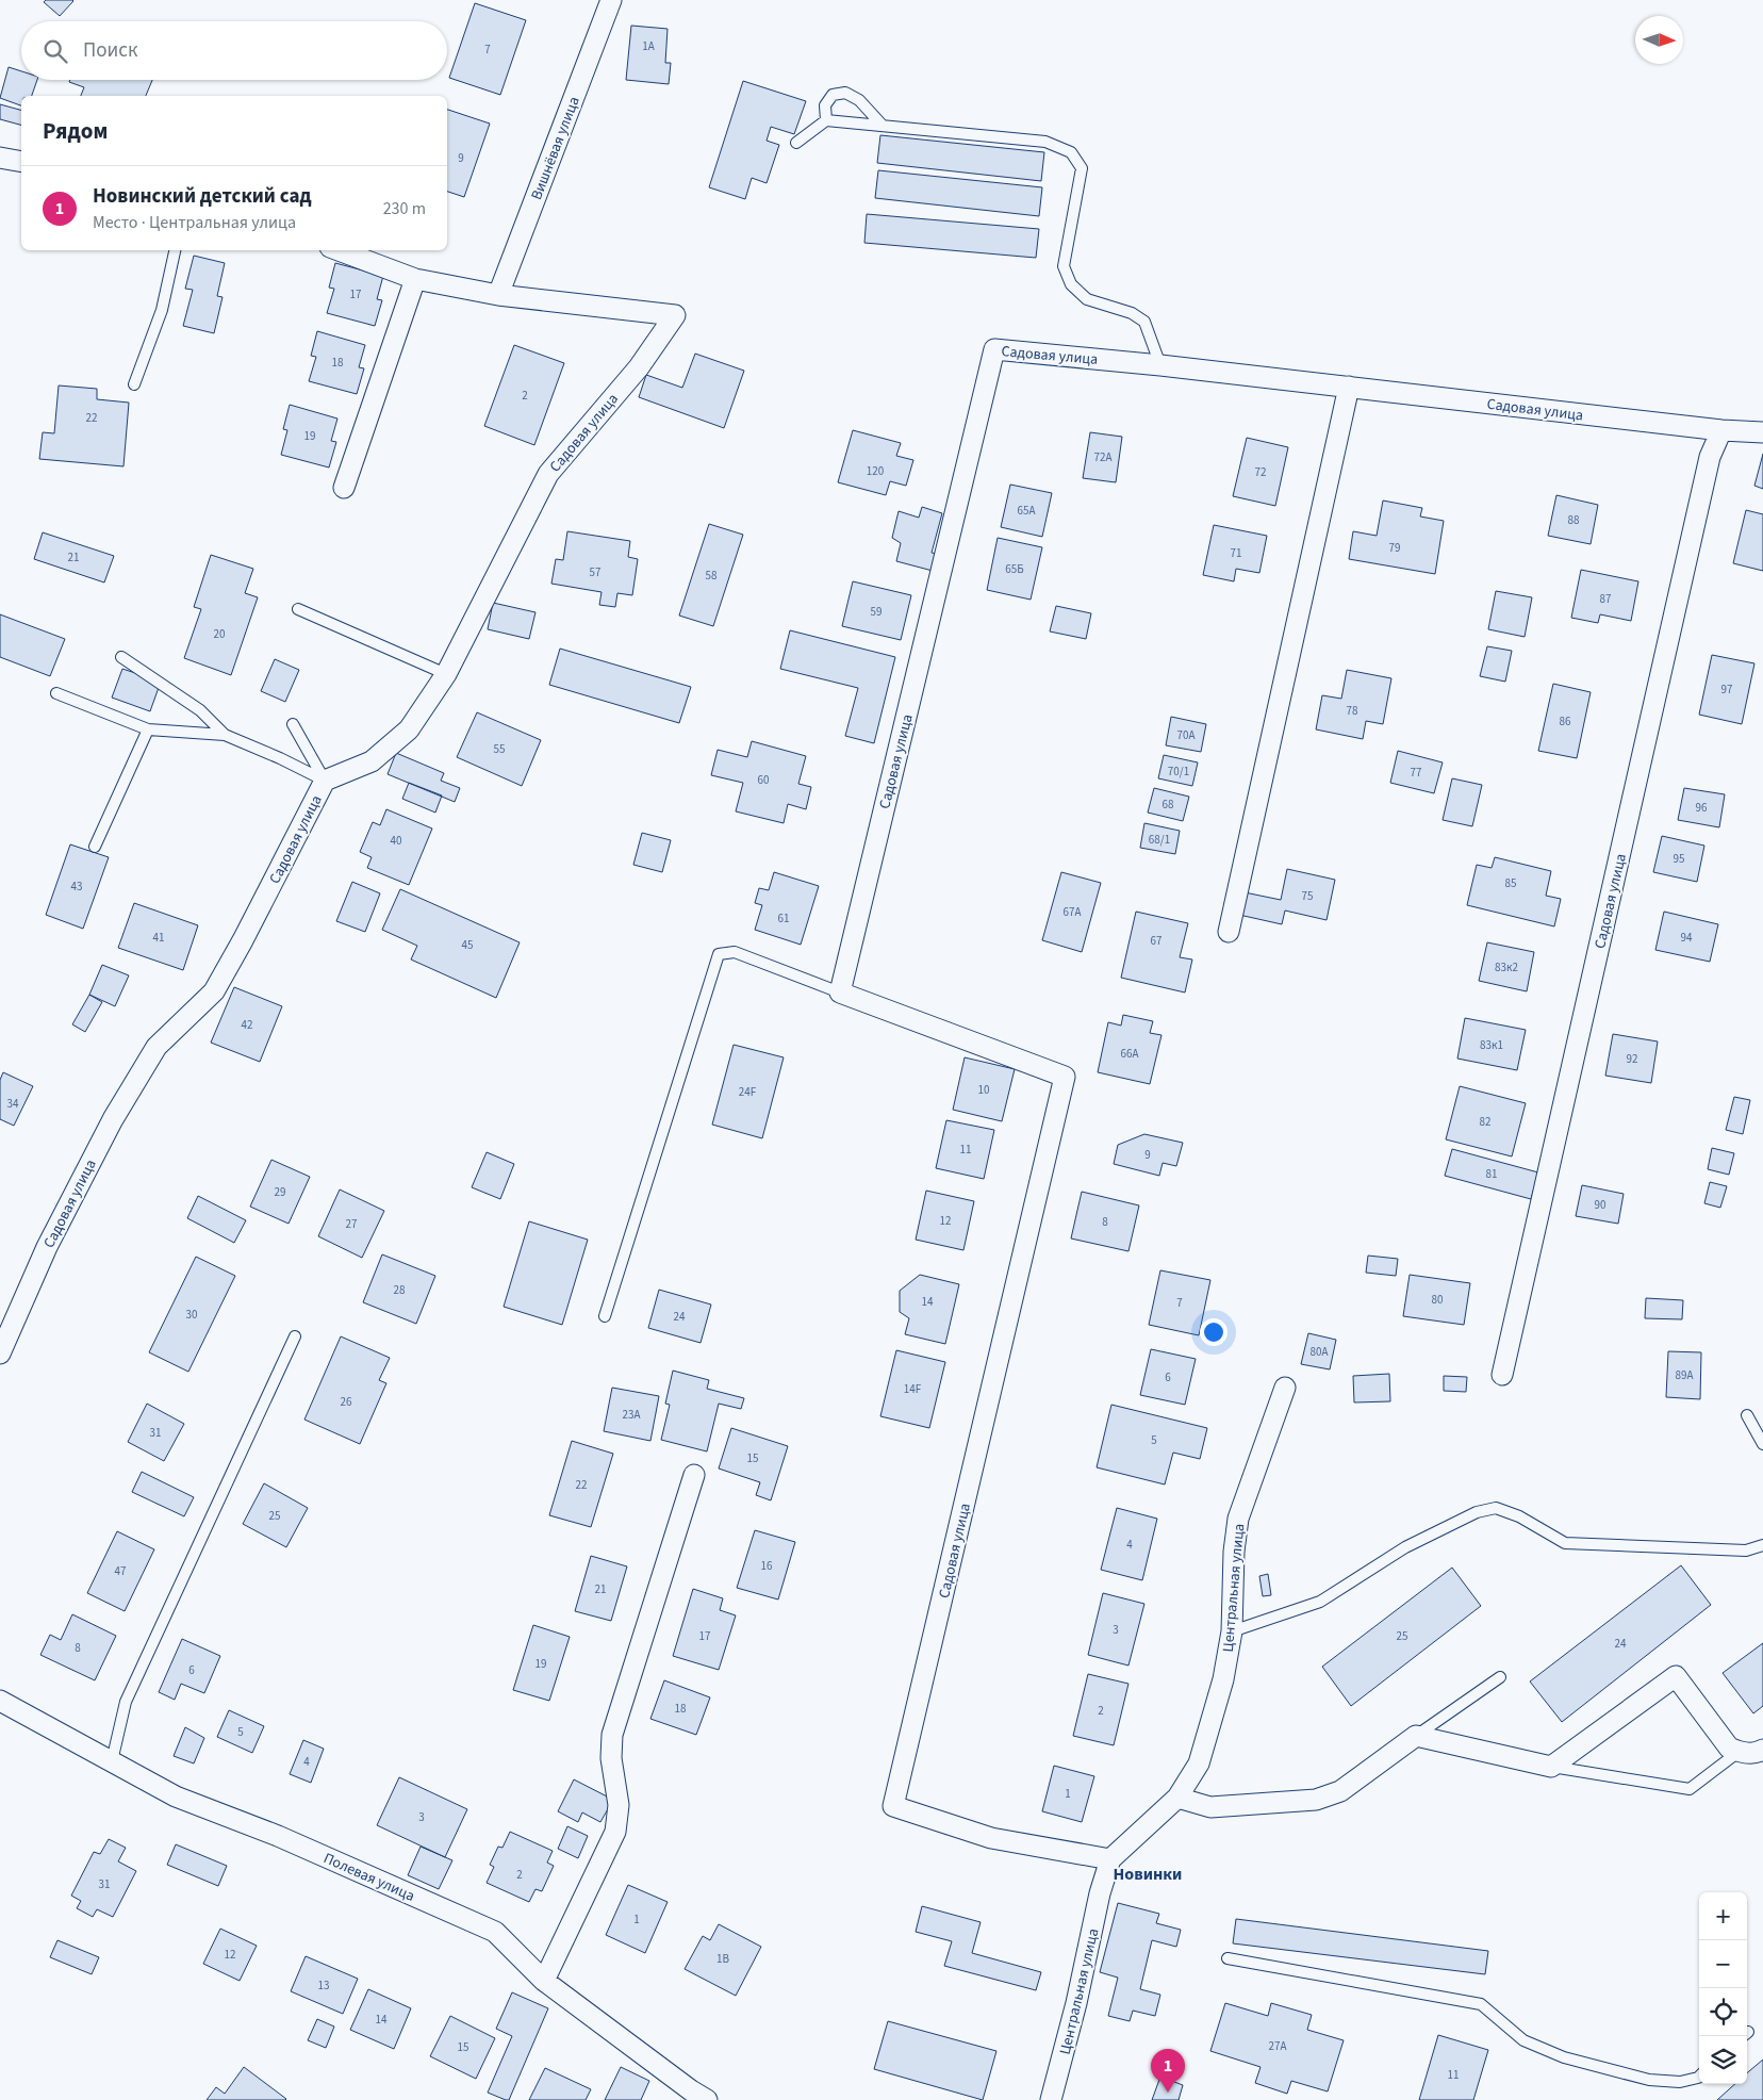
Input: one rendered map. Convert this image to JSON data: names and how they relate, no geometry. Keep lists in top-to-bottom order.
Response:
{
  "streets": {
    "street": [
      "Вишнёвая улица",
      "Садовая улица",
      "Центральная улица",
      "Полевая улица"
    ]
  },
  "crossings": [
    ["Вишнёвая улица", "Садовая улица"],
    ["Садовая улица", "Центральная улица"]
  ],
  "districts": ["Новинки"],
  "house_numbers": [
    "1А",
    "7",
    "9",
    "17",
    "18",
    "2",
    "22",
    "19",
    "72А",
    "120",
    "72",
    "65А",
    "88",
    "79",
    "71",
    "21",
    "65Б",
    "57",
    "58",
    "87",
    "59",
    "20",
    "97",
    "78",
    "86",
    "70А",
    "55",
    "70/1",
    "77",
    "60",
    "68",
    "96",
    "68/1",
    "40",
    "95",
    "85",
    "43",
    "75",
    "67А",
    "61",
    "41",
    "94",
    "67",
    "45",
    "83к2",
    "42",
    "83к1",
    "66А",
    "92",
    "10",
    "24F",
    "34",
    "82",
    "11",
    "9",
    "81",
    "29",
    "90",
    "12",
    "8",
    "27",
    "28",
    "80",
    "14",
    "7",
    "30",
    "24",
    "80А",
    "89А",
    "6",
    "14F",
    "26",
    "23А",
    "31",
    "5",
    "15",
    "22",
    "25",
    "4",
    "16",
    "47",
    "21",
    "3",
    "17",
    "25",
    "24",
    "8",
    "19",
    "6",
    "18",
    "2",
    "5",
    "4",
    "1",
    "3",
    "2",
    "31",
    "1",
    "12",
    "1В",
    "13",
    "14",
    "27А",
    "15",
    "11"
  ],
  "north": "right",
  "page": {
    "search": "Поиск",
    "heading": "Рядом",
    "list": [
      {
        "mark": "1",
        "name": "Новинский детский сад",
        "note": "Место · Центральная улица",
        "value": "230 m"
      }
    ],
    "map_buttons": ["+", "−"],
    "pins": "1"
  }
}
